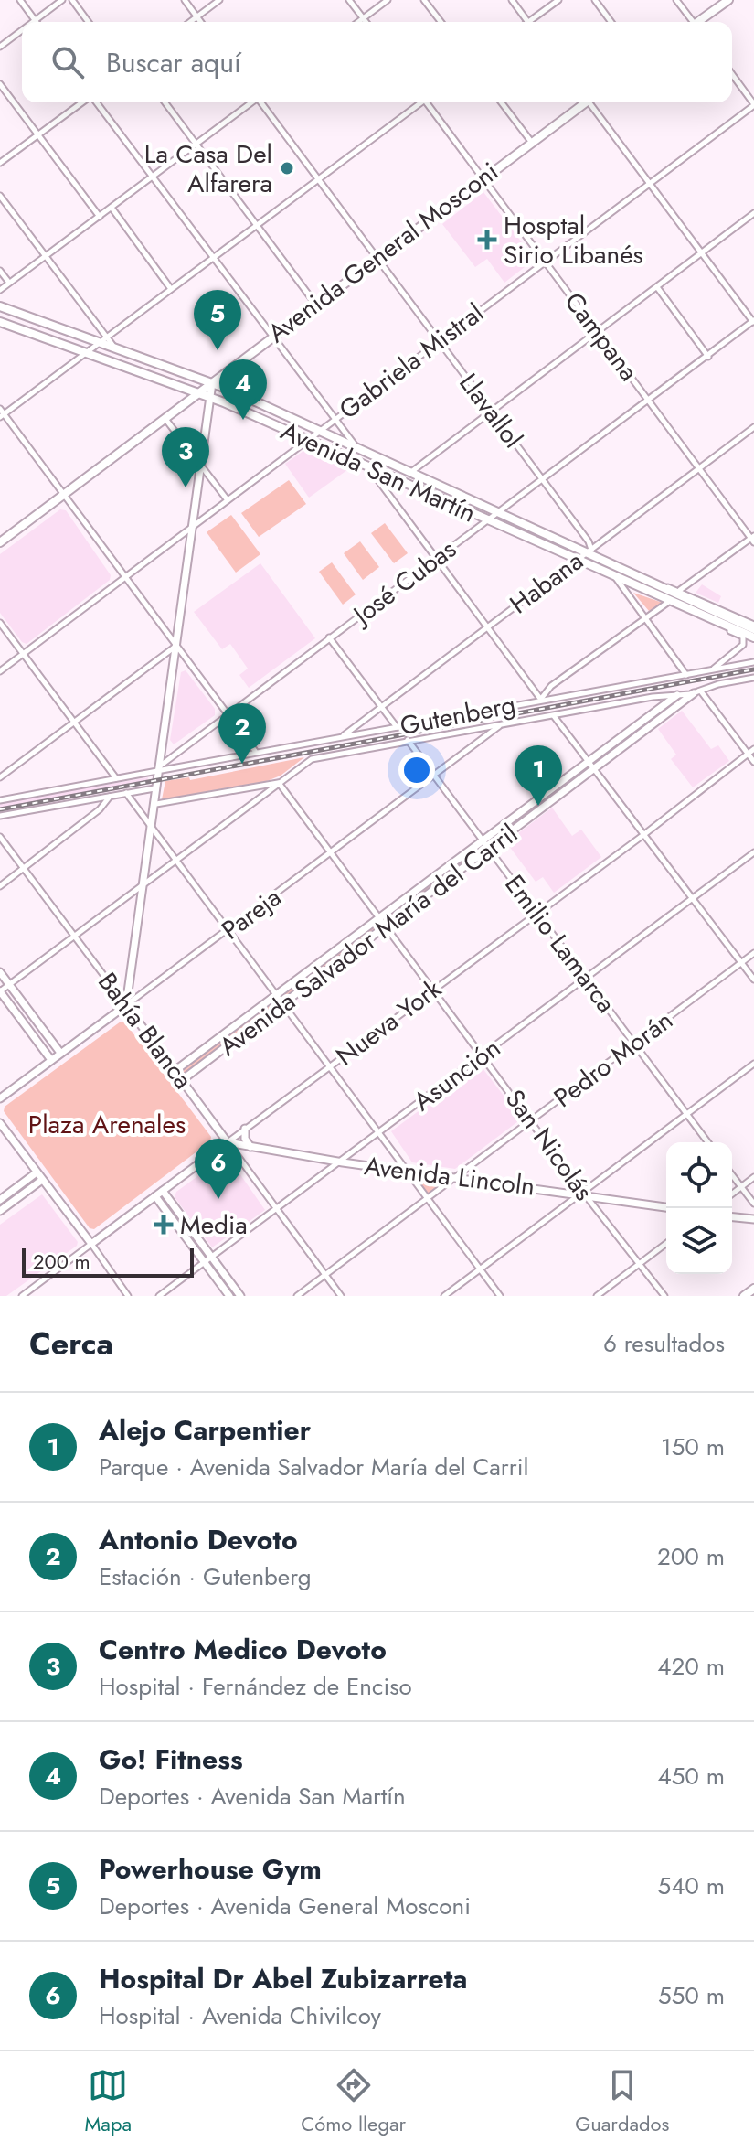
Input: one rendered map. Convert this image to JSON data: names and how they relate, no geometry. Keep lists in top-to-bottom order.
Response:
{
  "streets": {
    "main road": ["Avenida General Mosconi", "Avenida San Martín"],
    "street": [
      "Campana",
      "Gabriela Mistral",
      "Llavallol",
      "José Cubas",
      "Habana",
      "Gutenberg",
      "Pareja",
      "Avenida Salvador María del Carril",
      "Emilio Lamarca",
      "Nueva York",
      "Bahía Blanca",
      "Pedro Morán",
      "Asunción",
      "San Nicolás",
      "Avenida Lincoln"
    ]
  },
  "crossings": [
    ["Avenida General Mosconi", "Campana"],
    ["Avenida General Mosconi", "Llavallol"],
    ["Avenida General Mosconi", "Avenida San Martín"],
    ["Campana", "Gabriela Mistral"],
    ["Campana", "José Cubas"],
    ["Campana", "Habana"],
    ["Gabriela Mistral", "Llavallol"],
    ["Gabriela Mistral", "Avenida San Martín"],
    ["Llavallol", "Avenida San Martín"],
    ["Llavallol", "José Cubas"],
    ["Llavallol", "Habana"],
    ["Avenida San Martín", "José Cubas"],
    ["Avenida San Martín", "Habana"],
    ["Avenida San Martín", "Gutenberg"],
    ["José Cubas", "Gutenberg"],
    ["Habana", "Gutenberg"],
    ["Gutenberg", "Pareja"],
    ["Gutenberg", "Avenida Salvador María del Carril"],
    ["Gutenberg", "Emilio Lamarca"],
    ["Gutenberg", "San Nicolás"],
    ["Pareja", "Emilio Lamarca"],
    ["Pareja", "Bahía Blanca"],
    ["Pareja", "San Nicolás"],
    ["Avenida Salvador María del Carril", "Emilio Lamarca"],
    ["Avenida Salvador María del Carril", "Bahía Blanca"],
    ["Avenida Salvador María del Carril", "San Nicolás"],
    ["Emilio Lamarca", "Nueva York"],
    ["Emilio Lamarca", "Pedro Morán"],
    ["Emilio Lamarca", "Asunción"],
    ["Nueva York", "Bahía Blanca"],
    ["Nueva York", "San Nicolás"],
    ["Nueva York", "Avenida Lincoln"],
    ["Bahía Blanca", "Pedro Morán"],
    ["Bahía Blanca", "Asunción"],
    ["Bahía Blanca", "Avenida Lincoln"],
    ["Pedro Morán", "San Nicolás"],
    ["Pedro Morán", "Avenida Lincoln"],
    ["Asunción", "San Nicolás"],
    ["Asunción", "Avenida Lincoln"],
    ["San Nicolás", "Avenida Lincoln"]
  ],
  "parks": ["Plaza Arenales"],
  "places": {
    "other": ["La Casa Del Alfarera"],
    "health": ["Hosptal Sirio Libanés", "Media"]
  },
  "scale_bar": "200 m",
  "page": {
    "search": "Buscar aquí",
    "pins": [
      "5",
      "4",
      "3",
      "2",
      "1",
      "6"
    ],
    "scale": "200 m",
    "heading": ["Cerca", "6 resultados"],
    "list": [
      {
        "mark": "1",
        "name": "Alejo Carpentier",
        "note": "Parque · Avenida Salvador María del Carril",
        "value": "150 m"
      },
      {
        "mark": "2",
        "name": "Antonio Devoto",
        "note": "Estación · Gutenberg",
        "value": "200 m"
      },
      {
        "mark": "3",
        "name": "Centro Medico Devoto",
        "note": "Hospital · Fernández de Enciso",
        "value": "420 m"
      },
      {
        "mark": "4",
        "name": "Go! Fitness",
        "note": "Deportes · Avenida San Martín",
        "value": "450 m"
      },
      {
        "mark": "5",
        "name": "Powerhouse Gym",
        "note": "Deportes · Avenida General Mosconi",
        "value": "540 m"
      },
      {
        "mark": "6",
        "name": "Hospital Dr Abel Zubizarreta",
        "note": "Hospital · Avenida Chivilcoy",
        "value": "550 m"
      }
    ],
    "nav": ["Mapa", "Cómo llegar", "Guardados"]
  }
}
